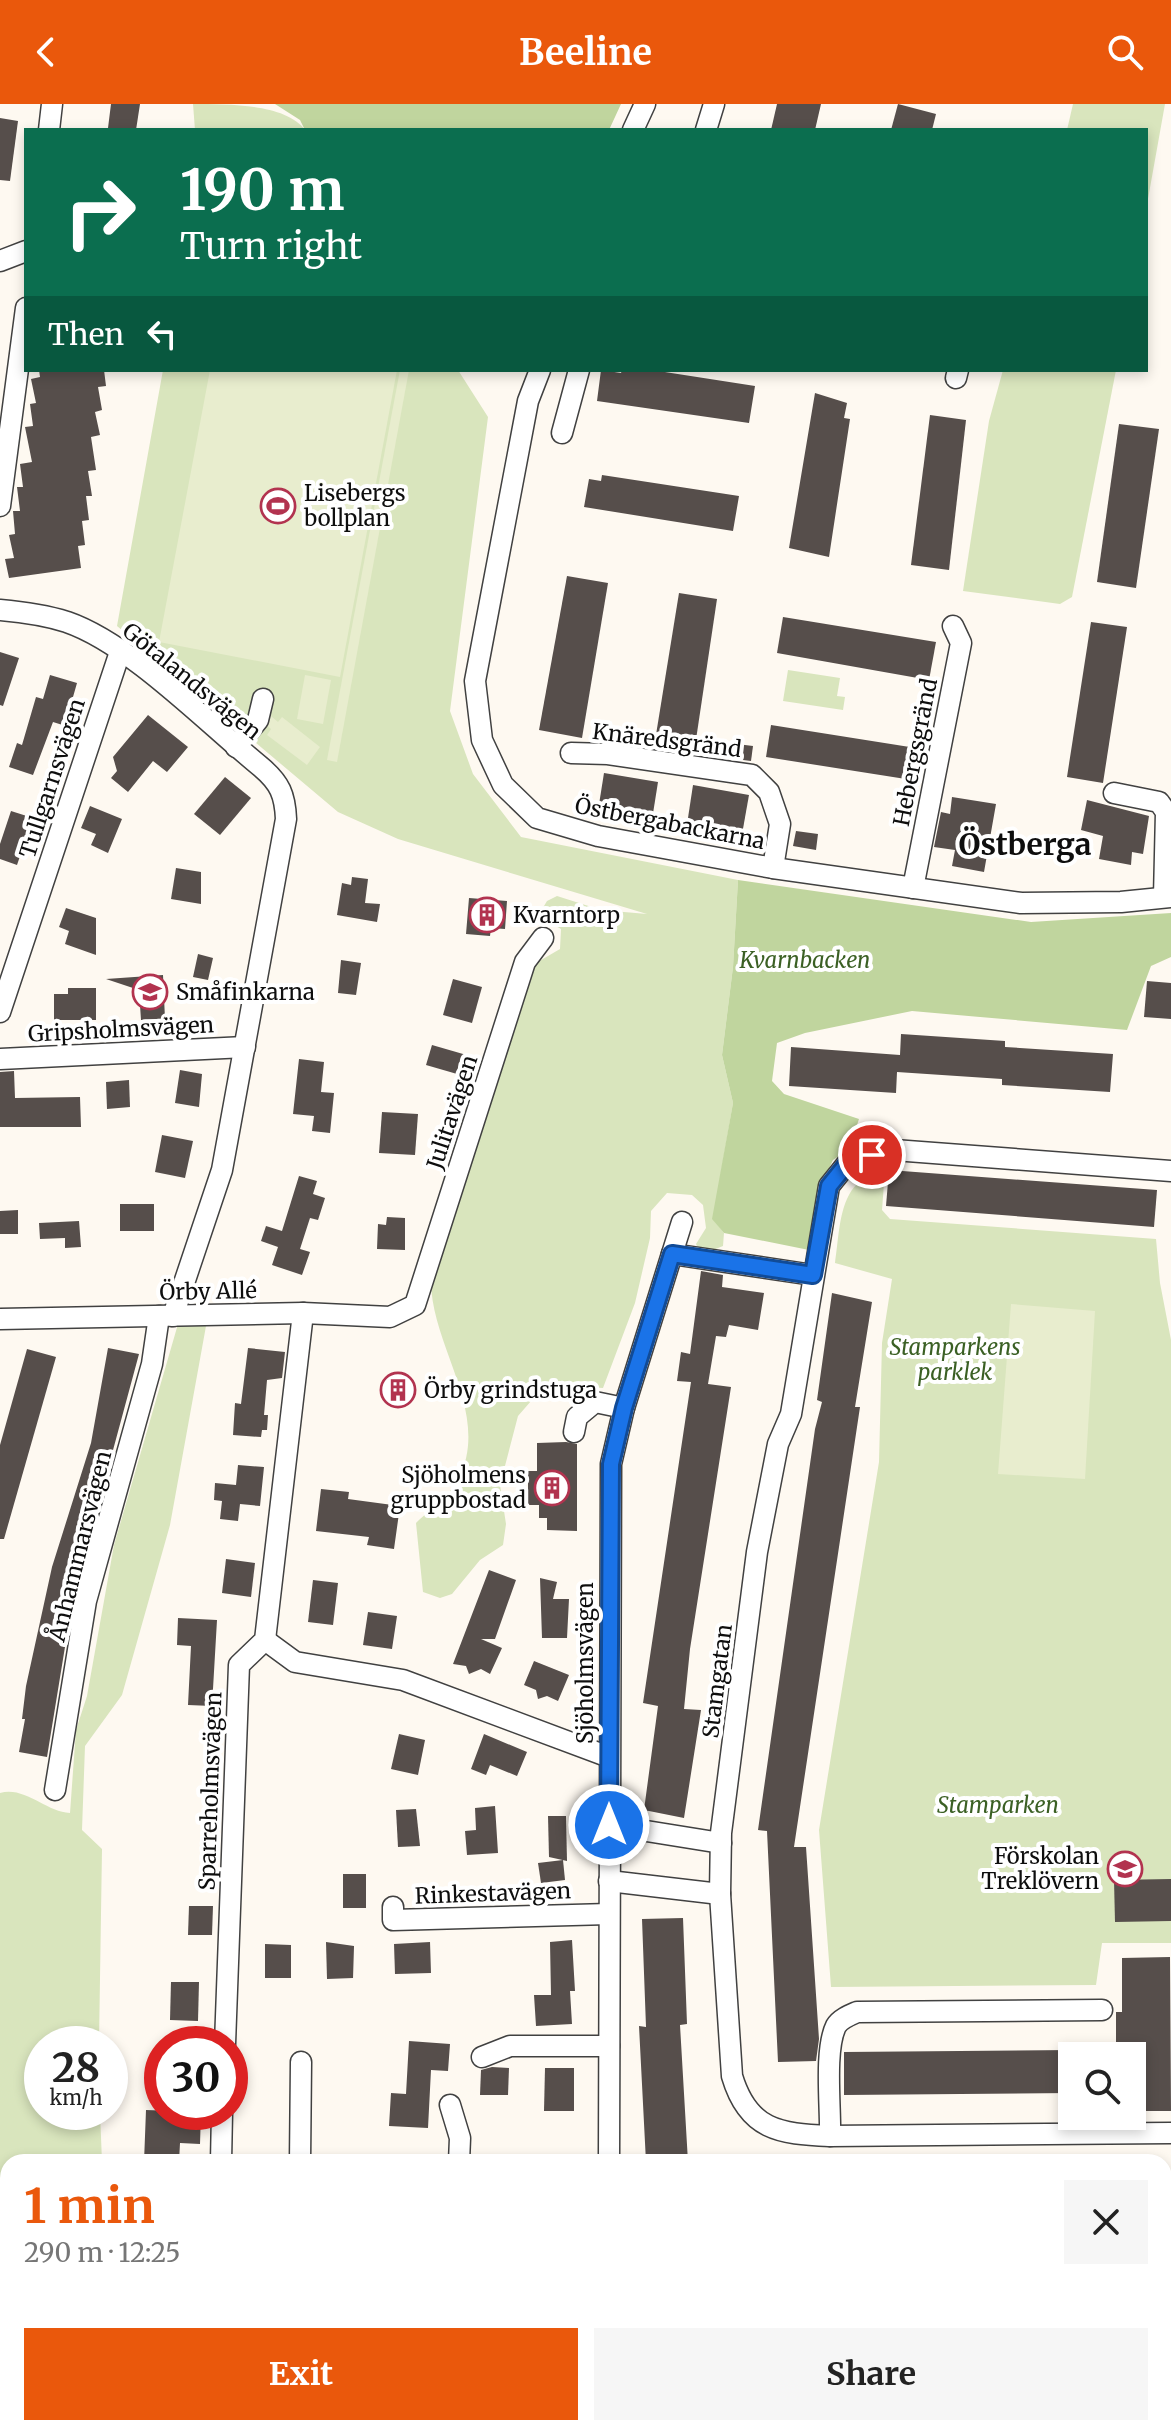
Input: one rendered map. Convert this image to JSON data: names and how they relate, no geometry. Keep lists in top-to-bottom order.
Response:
{
  "streets": {
    "street": [
      "Götalandsvägen",
      "Knäredsgränd",
      "Hebergsgränd",
      "Tullgarnsvägen",
      "Östbergabackarna",
      "Gripsholmsvägen",
      "Julitavägen",
      "Örby Allé",
      "Ånhammarsvägen",
      "Sjöholmsvägen",
      "Stamgatan",
      "Sparreholmsvägen",
      "Rinkestavägen"
    ]
  },
  "crossings": [
    ["Götalandsvägen", "Tullgarnsvägen"],
    ["Götalandsvägen", "Ånhammarsvägen"],
    ["Knäredsgränd", "Östbergabackarna"],
    ["Hebergsgränd", "Östbergabackarna"],
    ["Gripsholmsvägen", "Ånhammarsvägen"],
    ["Julitavägen", "Örby Allé"],
    ["Örby Allé", "Ånhammarsvägen"],
    ["Sjöholmsvägen", "Rinkestavägen"]
  ],
  "districts": ["Östberga"],
  "parks": ["Kvarnbacken", "Stamparkens parklek", "Stamparken"],
  "places": {
    "sports": ["Lisebergs bollplan"],
    "building": ["Kvarntorp", "Örby grindstuga", "Sjöholmens gruppbostad"],
    "school or university": ["Småfinkarna", "Förskolan Treklövern"]
  },
  "page": {
    "header": "Beeline",
    "turn": ["190 m", "Turn right"],
    "then": "Then",
    "speed": "28 km/h",
    "limit": "30",
    "heading": ["1 min", "290 m · 12:25"],
    "buttons": ["Exit", "Share"]
  }
}
